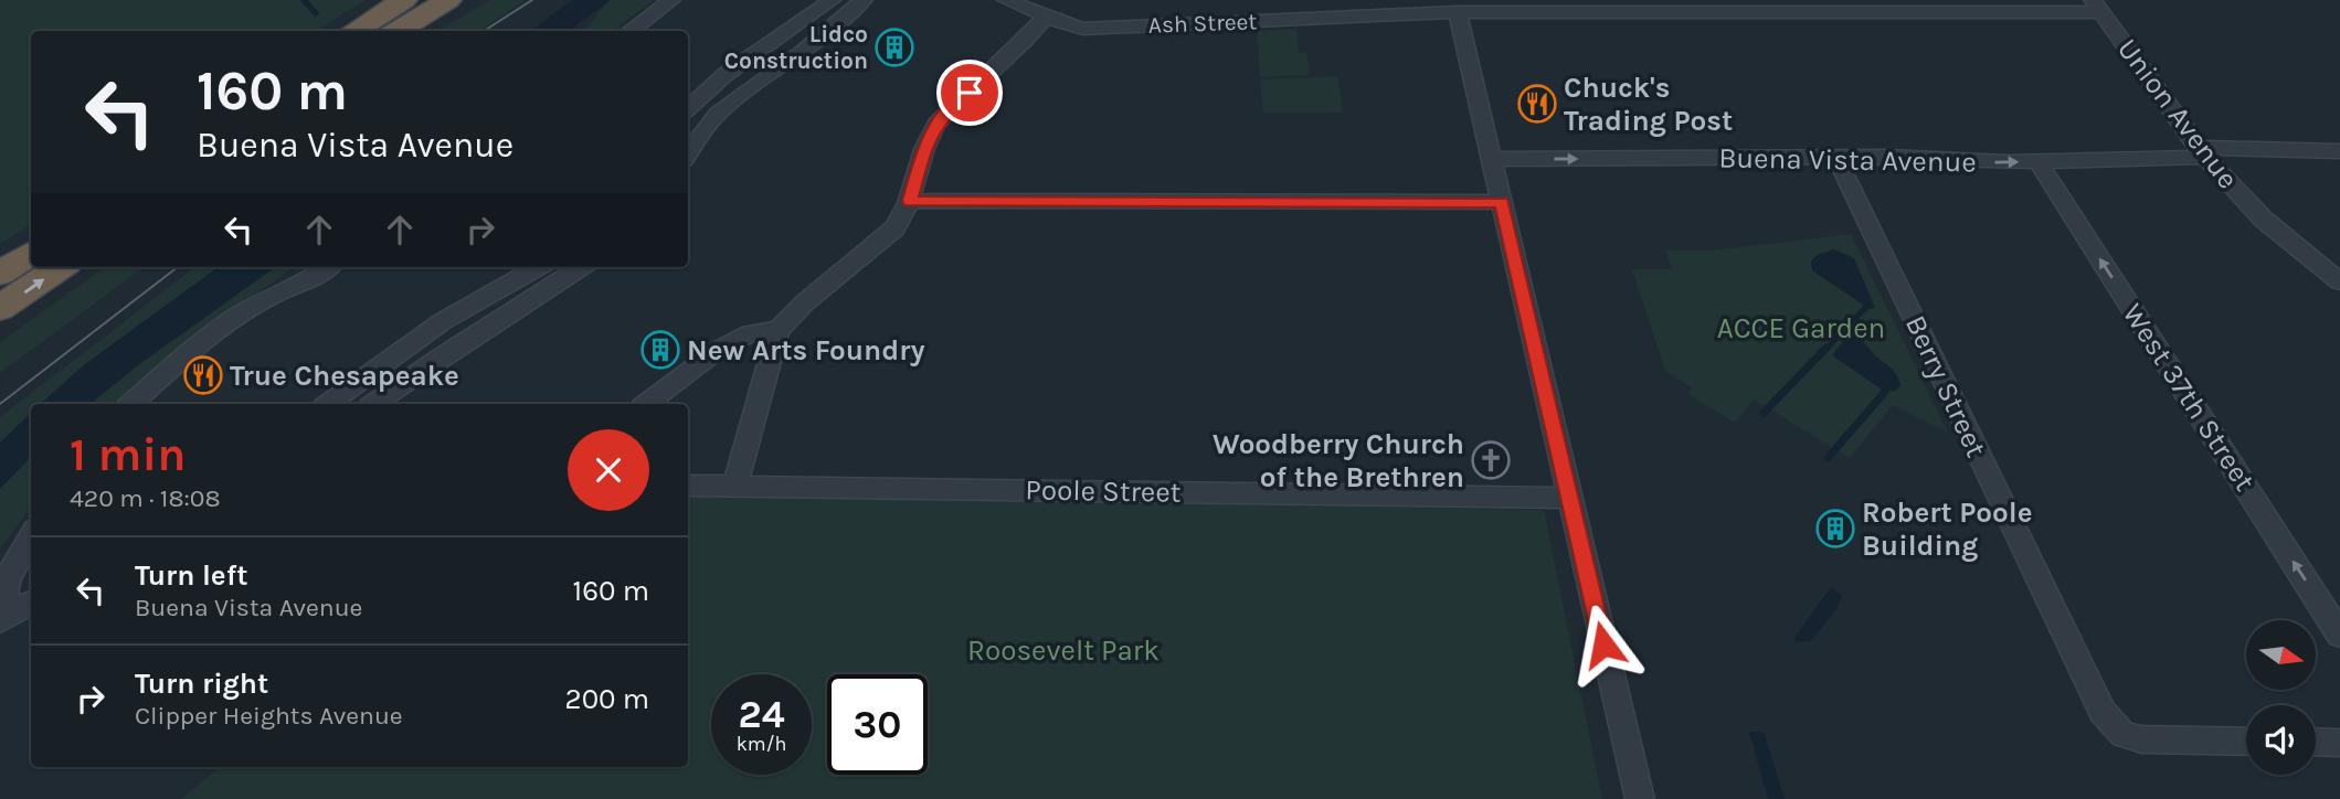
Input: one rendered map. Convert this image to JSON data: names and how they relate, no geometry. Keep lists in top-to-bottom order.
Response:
{
  "streets": {
    "street": [
      "Ash Street",
      "Union Avenue",
      "Buena Vista Avenue",
      "Berry Street",
      "West 37th Street",
      "Poole Street"
    ]
  },
  "crossings": [
    ["Ash Street", "Union Avenue"],
    ["Union Avenue", "Buena Vista Avenue"],
    ["Buena Vista Avenue", "Berry Street"],
    ["Buena Vista Avenue", "West 37th Street"]
  ],
  "one_way": ["Buena Vista Avenue", "West 37th Street"],
  "parks": ["ACCE Garden", "Roosevelt Park"],
  "places": {
    "building": ["Lidco Construction", "New Arts Foundry", "Robert Poole Building"],
    "restaurant": ["Chuck's Trading Post", "True Chesapeake"],
    "church": ["Woodberry Church of the Brethren"]
  },
  "north": "right",
  "page": {
    "turn": ["160 m", "Buena Vista Avenue"],
    "heading": ["1 min", "420 m · 18:08"],
    "list": [
      {
        "name": "Turn left",
        "note": "Buena Vista Avenue",
        "value": "160 m"
      },
      {
        "name": "Turn right",
        "note": "Clipper Heights Avenue",
        "value": "200 m"
      }
    ],
    "speed": "24 km/h",
    "limit": "30"
  }
}
